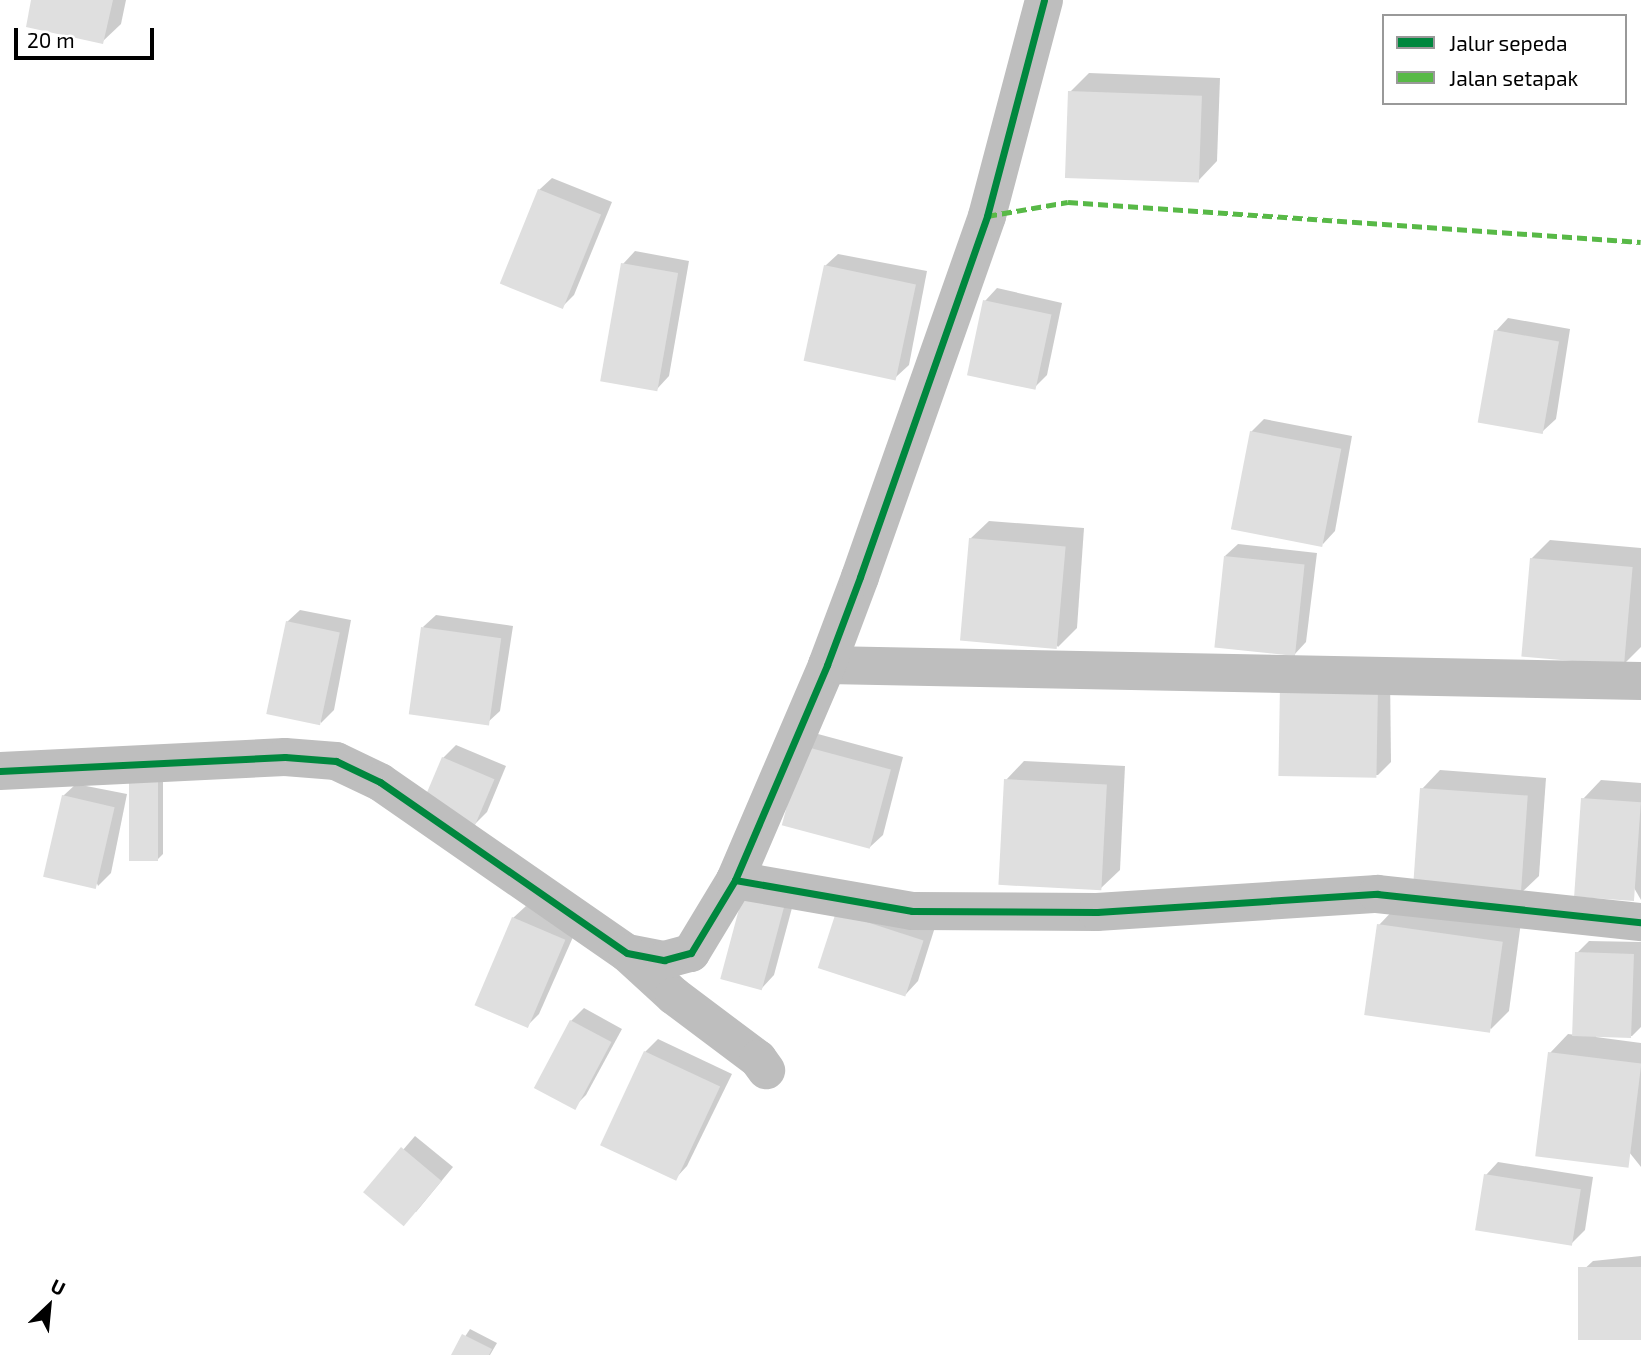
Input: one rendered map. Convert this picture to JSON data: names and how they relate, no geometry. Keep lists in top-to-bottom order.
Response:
{
  "legend": ["Jalur sepeda", "Jalan setapak"],
  "scale_bar": "20 m",
  "north": "top right"
}
